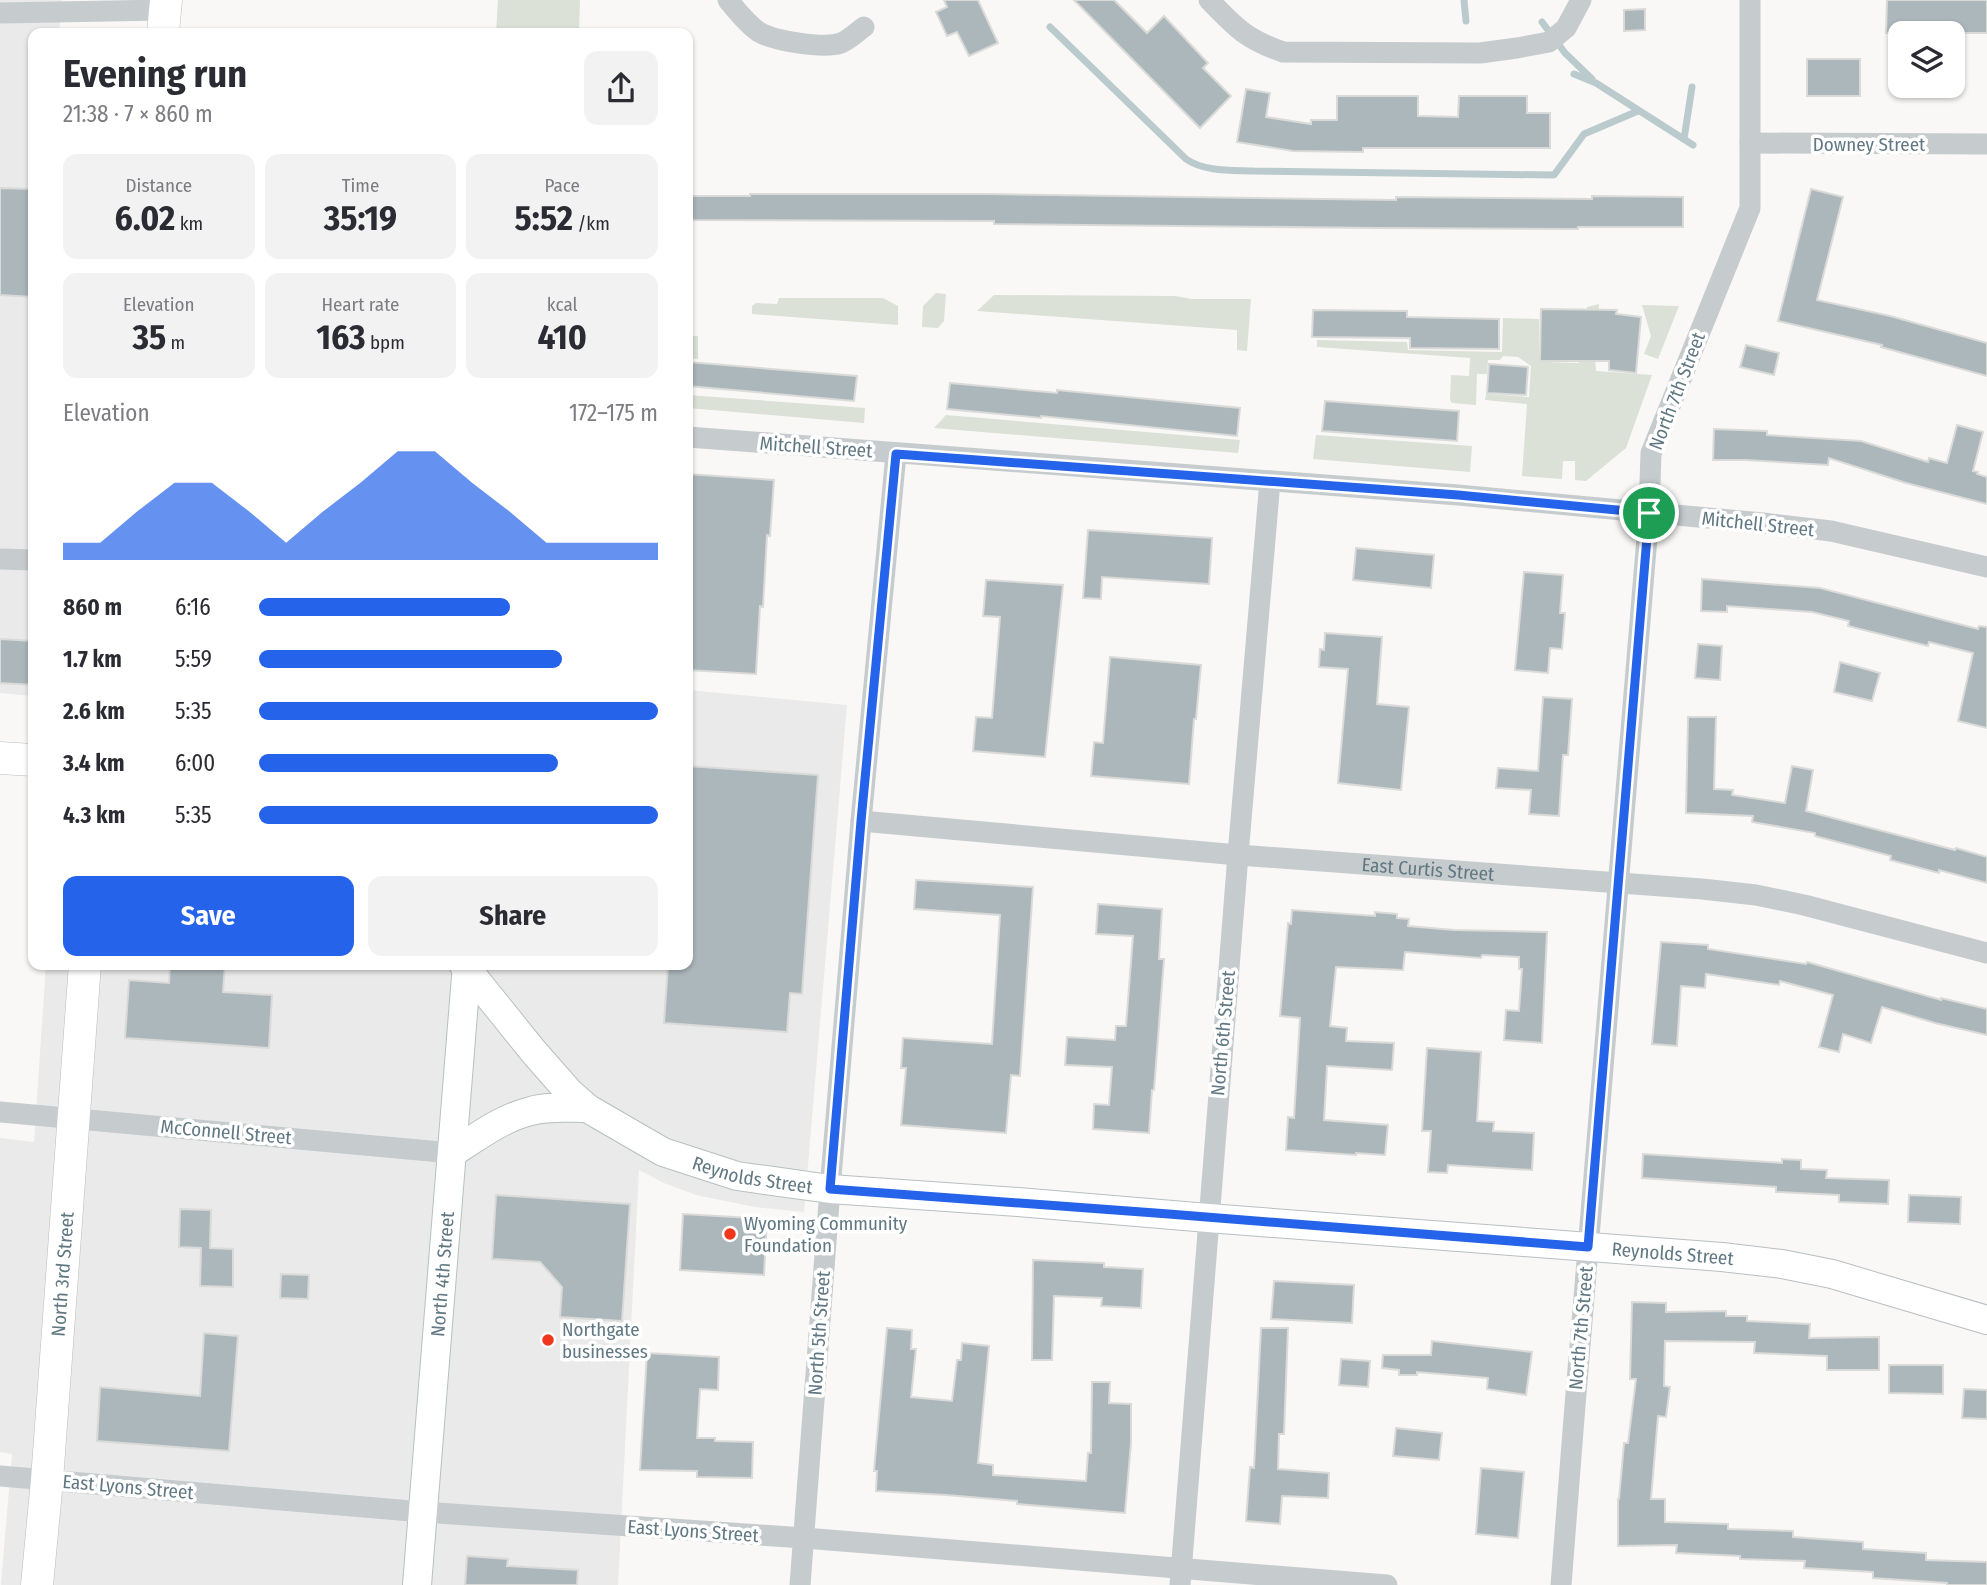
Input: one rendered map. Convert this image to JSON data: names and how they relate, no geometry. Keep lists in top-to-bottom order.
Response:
{
  "streets": {
    "main road": ["Reynolds Street", "North 3rd Street", "North 4th Street"],
    "street": [
      "Downey Street",
      "North 7th Street",
      "Mitchell Street",
      "East Curtis Street",
      "North 6th Street",
      "McConnell Street",
      "North 5th Street",
      "East Lyons Street"
    ]
  },
  "crossings": [
    ["Downey Street", "North 7th Street"],
    ["North 7th Street", "Mitchell Street"],
    ["North 7th Street", "East Curtis Street"],
    ["North 7th Street", "Reynolds Street"],
    ["Mitchell Street", "North 6th Street"],
    ["Mitchell Street", "North 5th Street"],
    ["East Curtis Street", "North 6th Street"],
    ["East Curtis Street", "North 5th Street"],
    ["North 6th Street", "Reynolds Street"],
    ["North 6th Street", "East Lyons Street"],
    ["McConnell Street", "North 3rd Street"],
    ["McConnell Street", "North 4th Street"],
    ["Reynolds Street", "North 5th Street"],
    ["North 3rd Street", "East Lyons Street"],
    ["North 4th Street", "East Lyons Street"],
    ["North 5th Street", "East Lyons Street"]
  ],
  "places": ["Wyoming Community Foundation", "Northgate businesses"],
  "page": {
    "heading": ["Evening run", "21:38 · 7 × 860 m"],
    "stats": [
      ["Distance", "6.02 km"],
      ["Time", "35:19"],
      ["Pace", "5:52 /km"],
      ["Elevation", "35 m"],
      ["Heart rate", "163 bpm"],
      ["kcal", "410"]
    ],
    "chart": ["Elevation", "172–175 m"],
    "list": [
      {
        "name": "860 m",
        "note": "6:16"
      },
      {
        "name": "1.7 km",
        "note": "5:59"
      },
      {
        "name": "2.6 km",
        "note": "5:35"
      },
      {
        "name": "3.4 km",
        "note": "6:00"
      },
      {
        "name": "4.3 km",
        "note": "5:35"
      }
    ],
    "buttons": ["Save", "Share"]
  }
}
